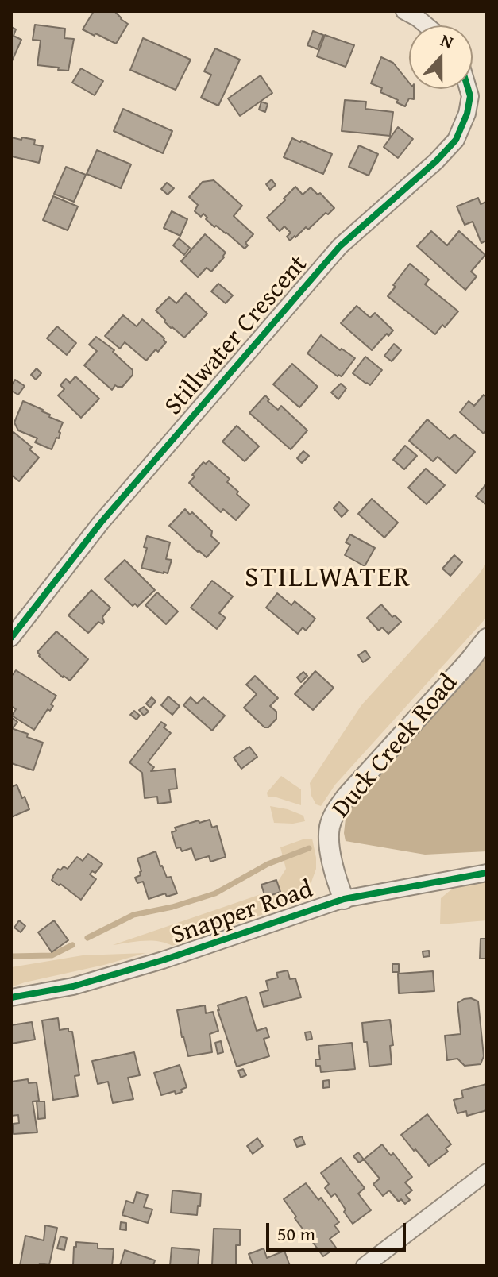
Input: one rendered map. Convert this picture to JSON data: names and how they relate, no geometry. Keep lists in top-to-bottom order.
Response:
{
  "streets": {
    "street": ["Stillwater Crescent", "Duck Creek Road", "Snapper Road"]
  },
  "crossings": [
    ["Duck Creek Road", "Snapper Road"]
  ],
  "districts": ["STILLWATER"],
  "scale_bar": "50 m",
  "north": "top"
}
